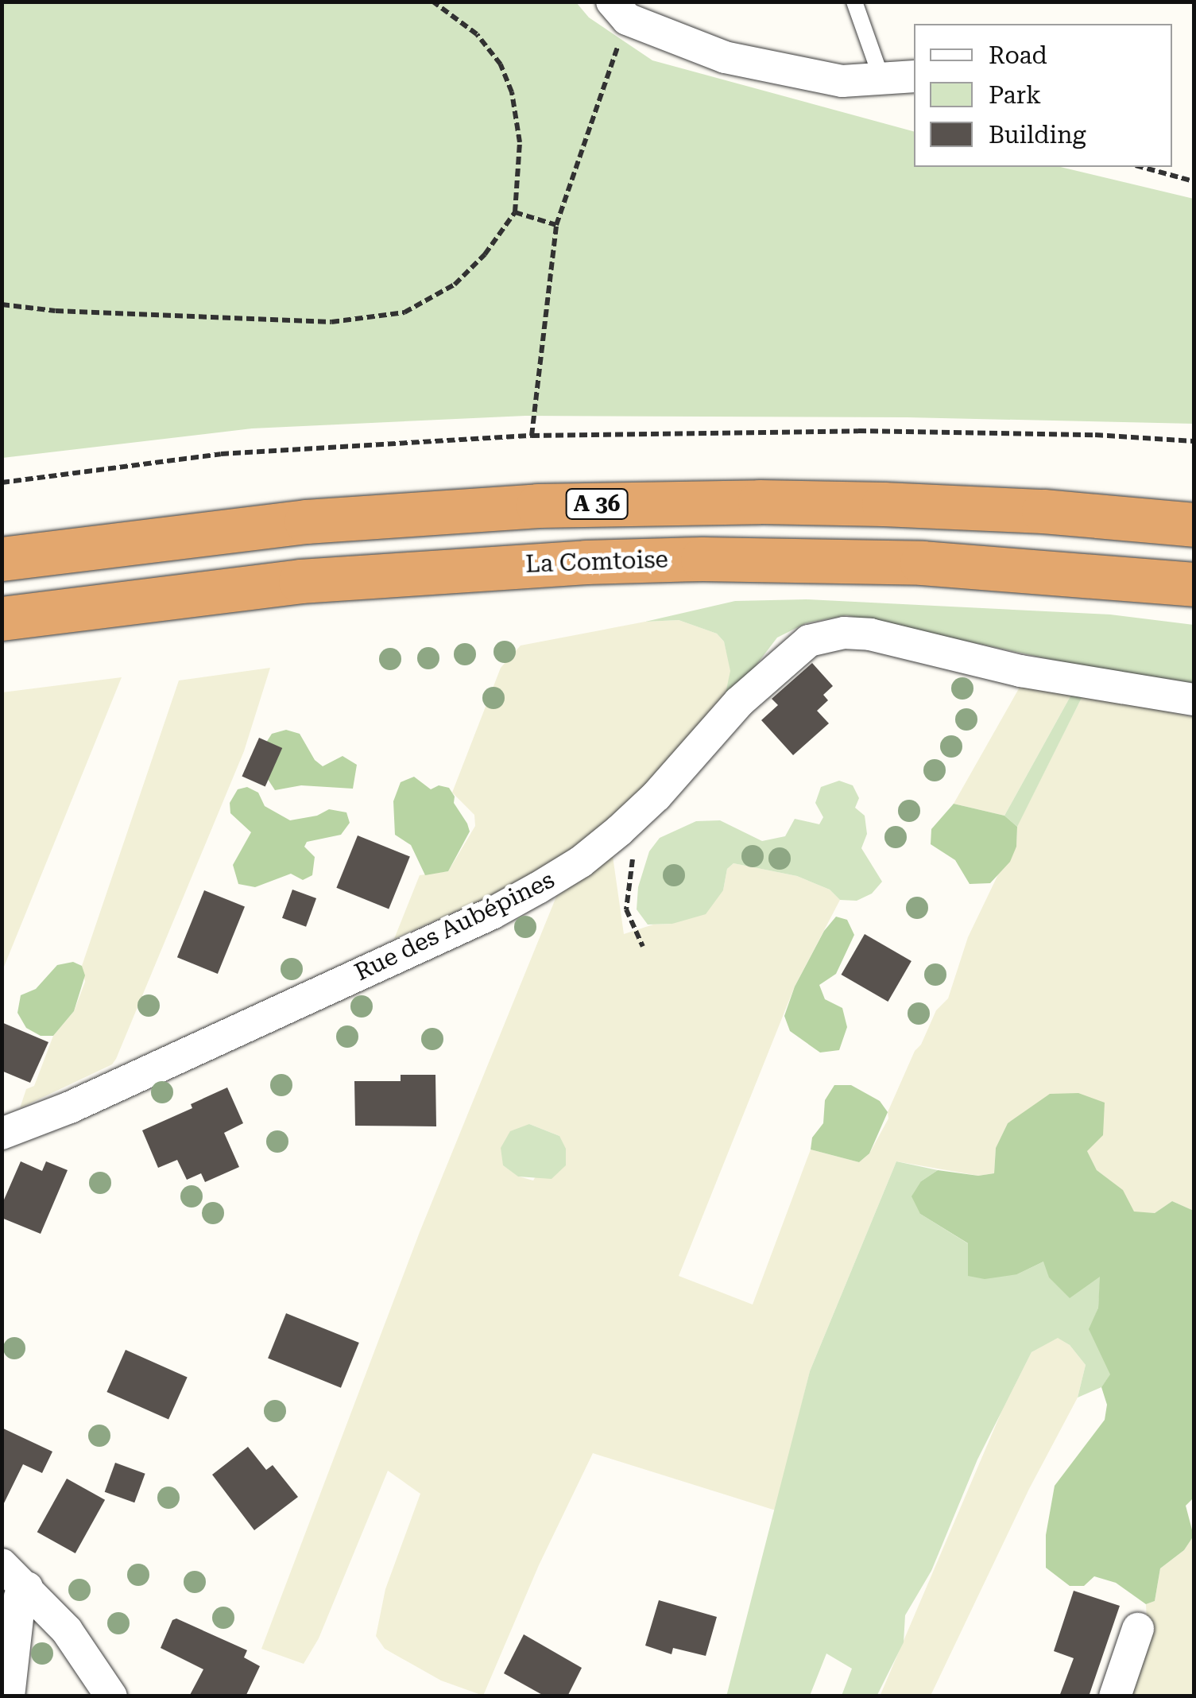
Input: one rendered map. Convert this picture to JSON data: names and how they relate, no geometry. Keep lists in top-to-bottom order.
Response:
{
  "streets": {
    "highway": ["A 36", "La Comtoise"],
    "street": ["Rue des Aubépines"]
  },
  "legend": ["Road", "Park", "Building"]
}
